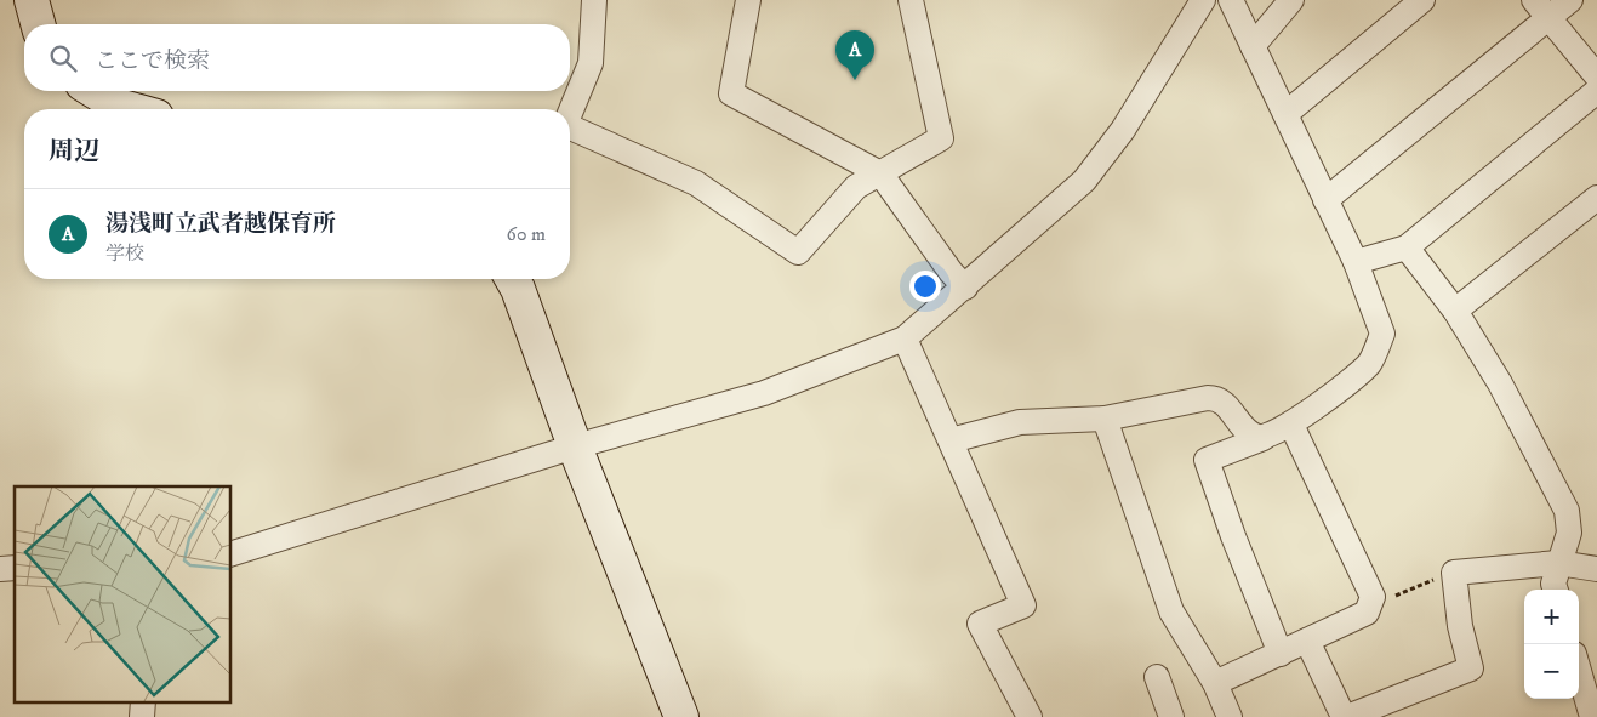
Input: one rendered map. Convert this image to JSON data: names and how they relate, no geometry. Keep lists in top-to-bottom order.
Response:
{
  "page": {
    "search": "ここで検索",
    "pins": "A",
    "heading": "周辺",
    "list": [
      {
        "mark": "A",
        "name": "湯浅町立武者越保育所",
        "note": "学校",
        "value": "60 m"
      }
    ],
    "map_buttons": ["+", "−"]
  }
}
